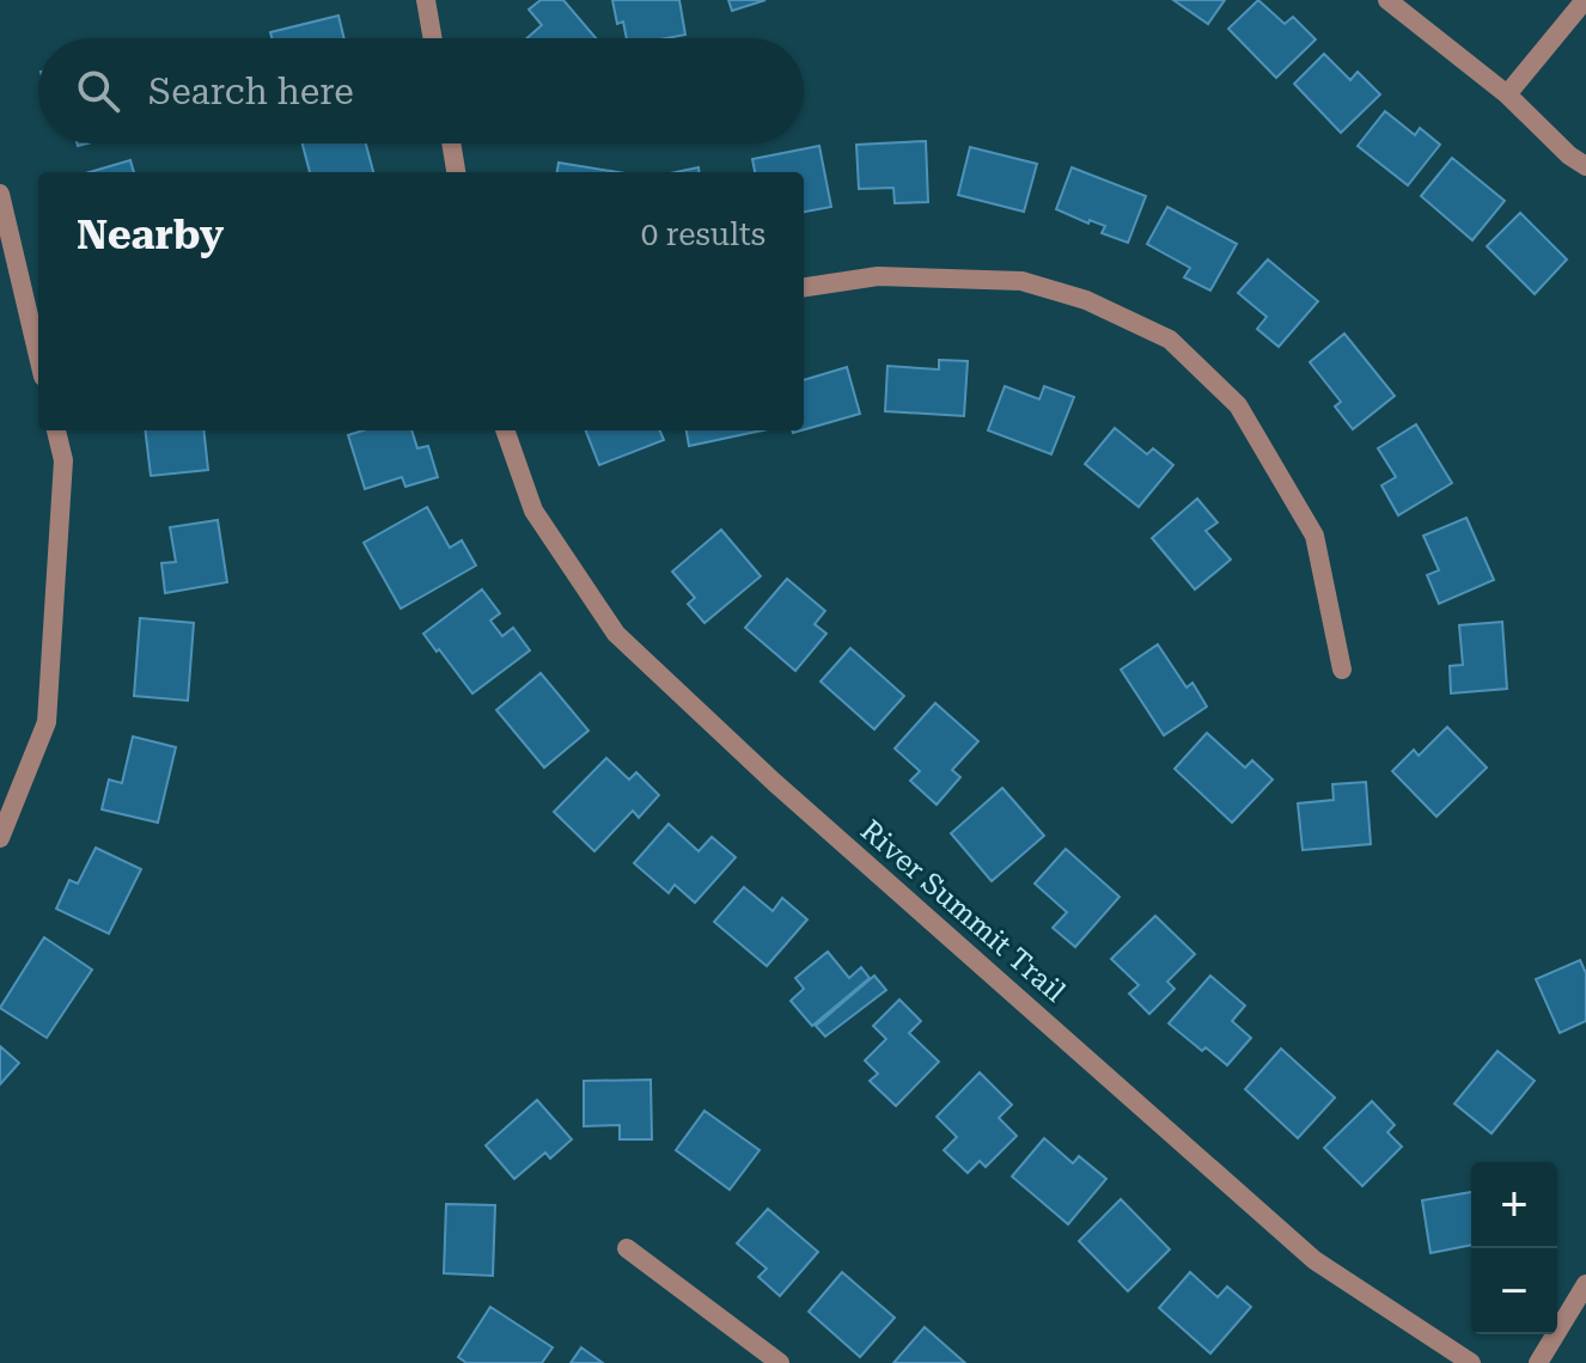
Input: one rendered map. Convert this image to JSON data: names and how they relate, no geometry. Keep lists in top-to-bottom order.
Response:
{
  "streets": {
    "street": ["River Summit Trail"]
  },
  "page": {
    "search": "Search here",
    "heading": ["Nearby", "0 results"],
    "map_buttons": ["+", "−"]
  }
}
